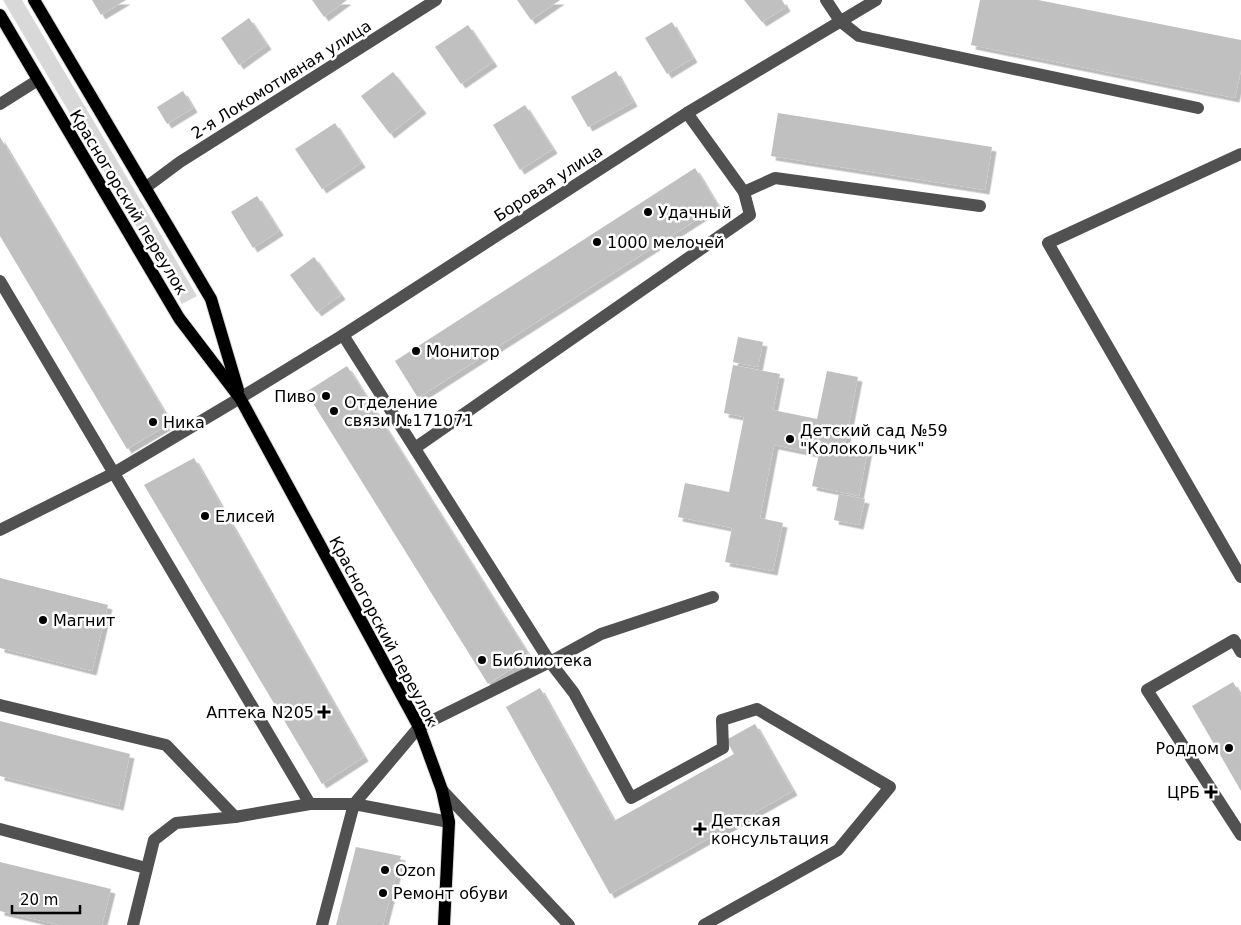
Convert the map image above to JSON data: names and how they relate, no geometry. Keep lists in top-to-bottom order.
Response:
{
  "streets": {
    "main road": ["Красногорский переулок"],
    "street": ["2-я Локомотивная улица", "Боровая улица"]
  },
  "crossings": [
    ["2-я Локомотивная улица", "Красногорский переулок"],
    ["Боровая улица", "Красногорский переулок"]
  ],
  "places": {
    "other": [
      "Удачный",
      "1000 мелочей",
      "Монитор",
      "Пиво",
      "Отделение связи №171071",
      "Ника",
      "Детский сад №59 \"Колокольчик\"",
      "Елисей",
      "Магнит",
      "Библиотека",
      "Роддом",
      "Ozon",
      "Ремонт обуви"
    ],
    "health": ["Аптека N205", "ЦРБ", "Детская консультация"]
  },
  "scale_bar": "20 m"
}
